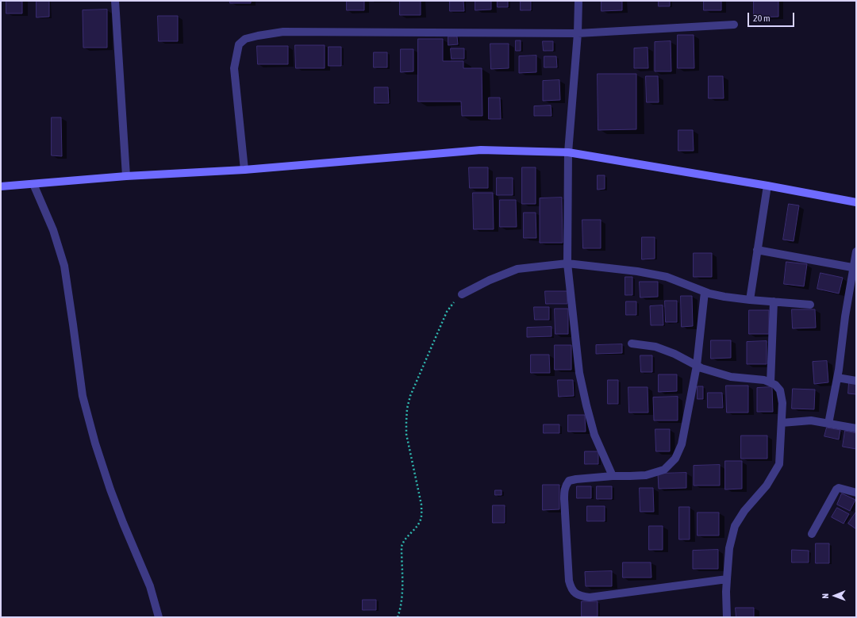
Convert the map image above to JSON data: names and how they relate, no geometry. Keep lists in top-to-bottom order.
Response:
{
  "scale_bar": "20 m",
  "north": "left"
}
